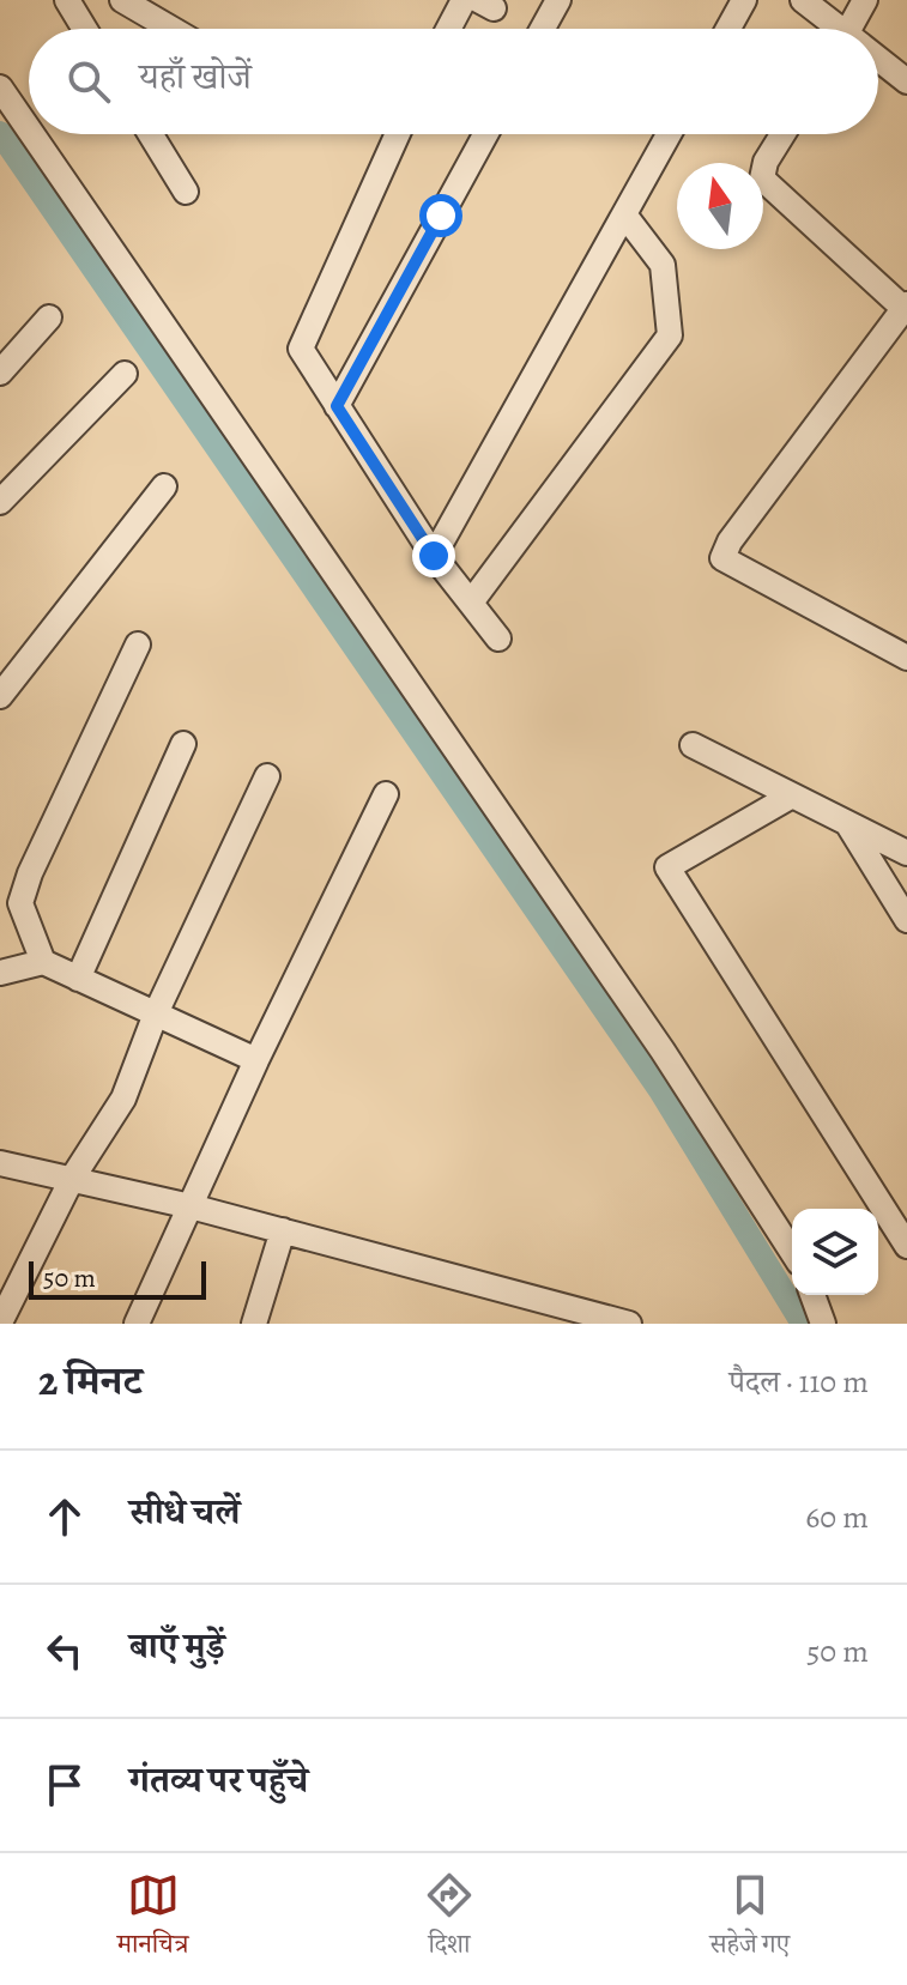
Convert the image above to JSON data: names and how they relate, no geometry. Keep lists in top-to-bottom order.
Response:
{
  "scale_bar": "50 m",
  "north": "top",
  "page": {
    "search": "यहाँ खोजें",
    "scale": "50 m",
    "heading": ["2 मिनट", "पैदल · 110 m"],
    "list": [
      ["सीधे चलें", "60 m"],
      ["बाएँ मुड़ें", "50 m"],
      "गंतव्य पर पहुँचे"
    ],
    "nav": ["मानचित्र", "दिशा", "सहेजे गए"]
  }
}
